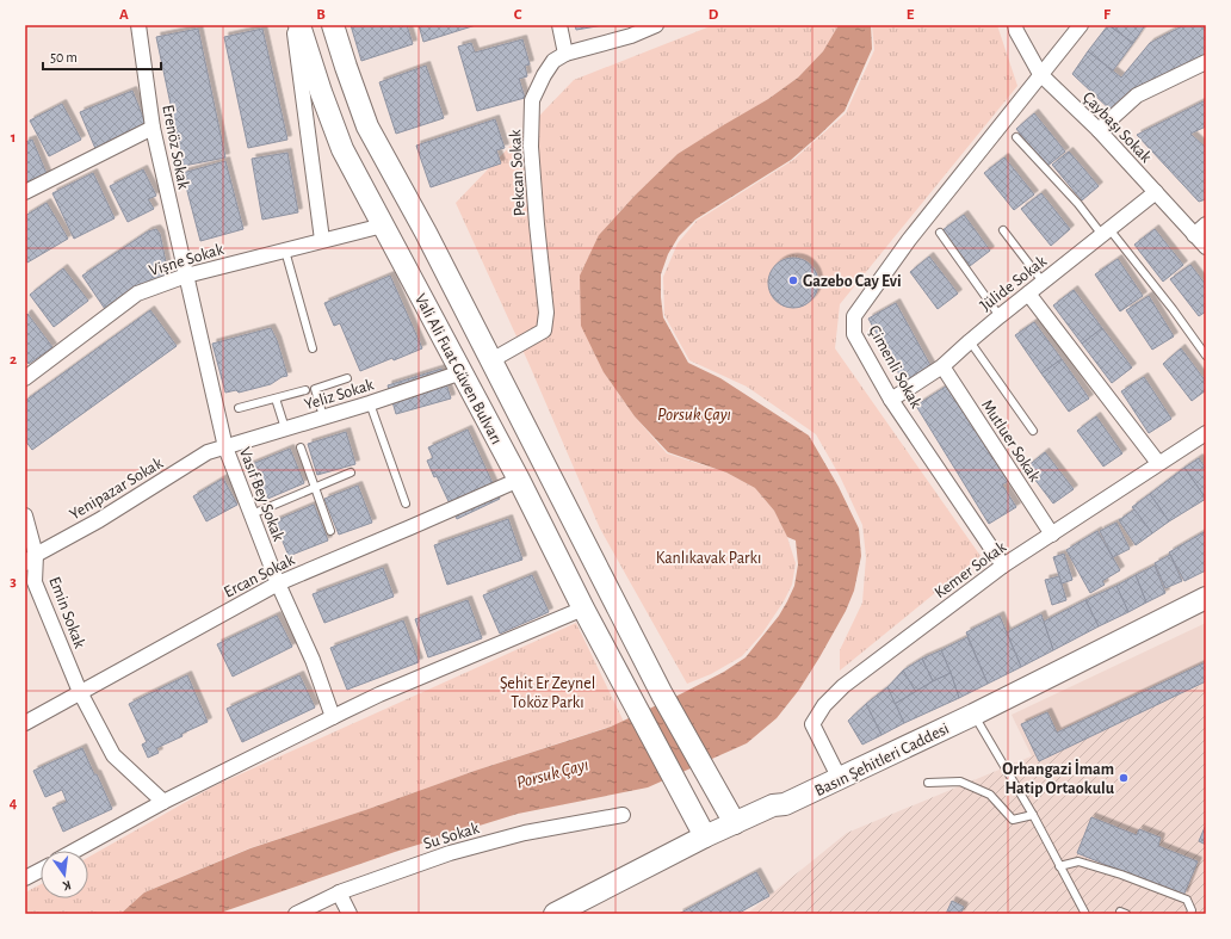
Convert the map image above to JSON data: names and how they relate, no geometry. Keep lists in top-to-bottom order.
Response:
{
  "streets": {
    "main road": ["Vali Ali Fuat Güven Bulvarı", "Basın Şehitleri Caddesi"],
    "street": [
      "Çaybaşı Sokak",
      "Erenöz Sokak",
      "Pekcan Sokak",
      "Vişne Sokak",
      "Jülide Sokak",
      "Çimenli Sokak",
      "Yeliz Sokak",
      "Mutluer Sokak",
      "Yenipazar Sokak",
      "Vasıf Bey Sokak",
      "Kemer Sokak",
      "Ercan Sokak",
      "Emin Sokak",
      "Su Sokak"
    ]
  },
  "crossings": [
    ["Çaybaşı Sokak", "Jülide Sokak"],
    ["Çaybaşı Sokak", "Çimenli Sokak"],
    ["Erenöz Sokak", "Vişne Sokak"],
    ["Erenöz Sokak", "Vasıf Bey Sokak"],
    ["Pekcan Sokak", "Vali Ali Fuat Güven Bulvarı"],
    ["Vişne Sokak", "Vali Ali Fuat Güven Bulvarı"],
    ["Vişne Sokak", "Vasıf Bey Sokak"],
    ["Jülide Sokak", "Çimenli Sokak"],
    ["Jülide Sokak", "Mutluer Sokak"],
    ["Çimenli Sokak", "Kemer Sokak"],
    ["Vali Ali Fuat Güven Bulvarı", "Yeliz Sokak"],
    ["Vali Ali Fuat Güven Bulvarı", "Ercan Sokak"],
    ["Vali Ali Fuat Güven Bulvarı", "Basın Şehitleri Caddesi"],
    ["Yeliz Sokak", "Yenipazar Sokak"],
    ["Yeliz Sokak", "Vasıf Bey Sokak"],
    ["Mutluer Sokak", "Kemer Sokak"],
    ["Yenipazar Sokak", "Vasıf Bey Sokak"],
    ["Yenipazar Sokak", "Emin Sokak"],
    ["Vasıf Bey Sokak", "Ercan Sokak"],
    ["Ercan Sokak", "Emin Sokak"]
  ],
  "water": ["Porsuk Çayı"],
  "parks": ["Kanlıkavak Parkı", "Şehit Er Zeynel Toköz Parkı"],
  "places": ["Gazebo Cay Evi", "Orhangazi İmam Hatip Ortaokulu"],
  "scale_bar": "50 m",
  "north": "bottom",
  "grid": {
    "columns": [
      "A",
      "B",
      "C",
      "D",
      "E",
      "F"
    ],
    "rows": [
      "1",
      "2",
      "3",
      "4"
    ]
  }
}
